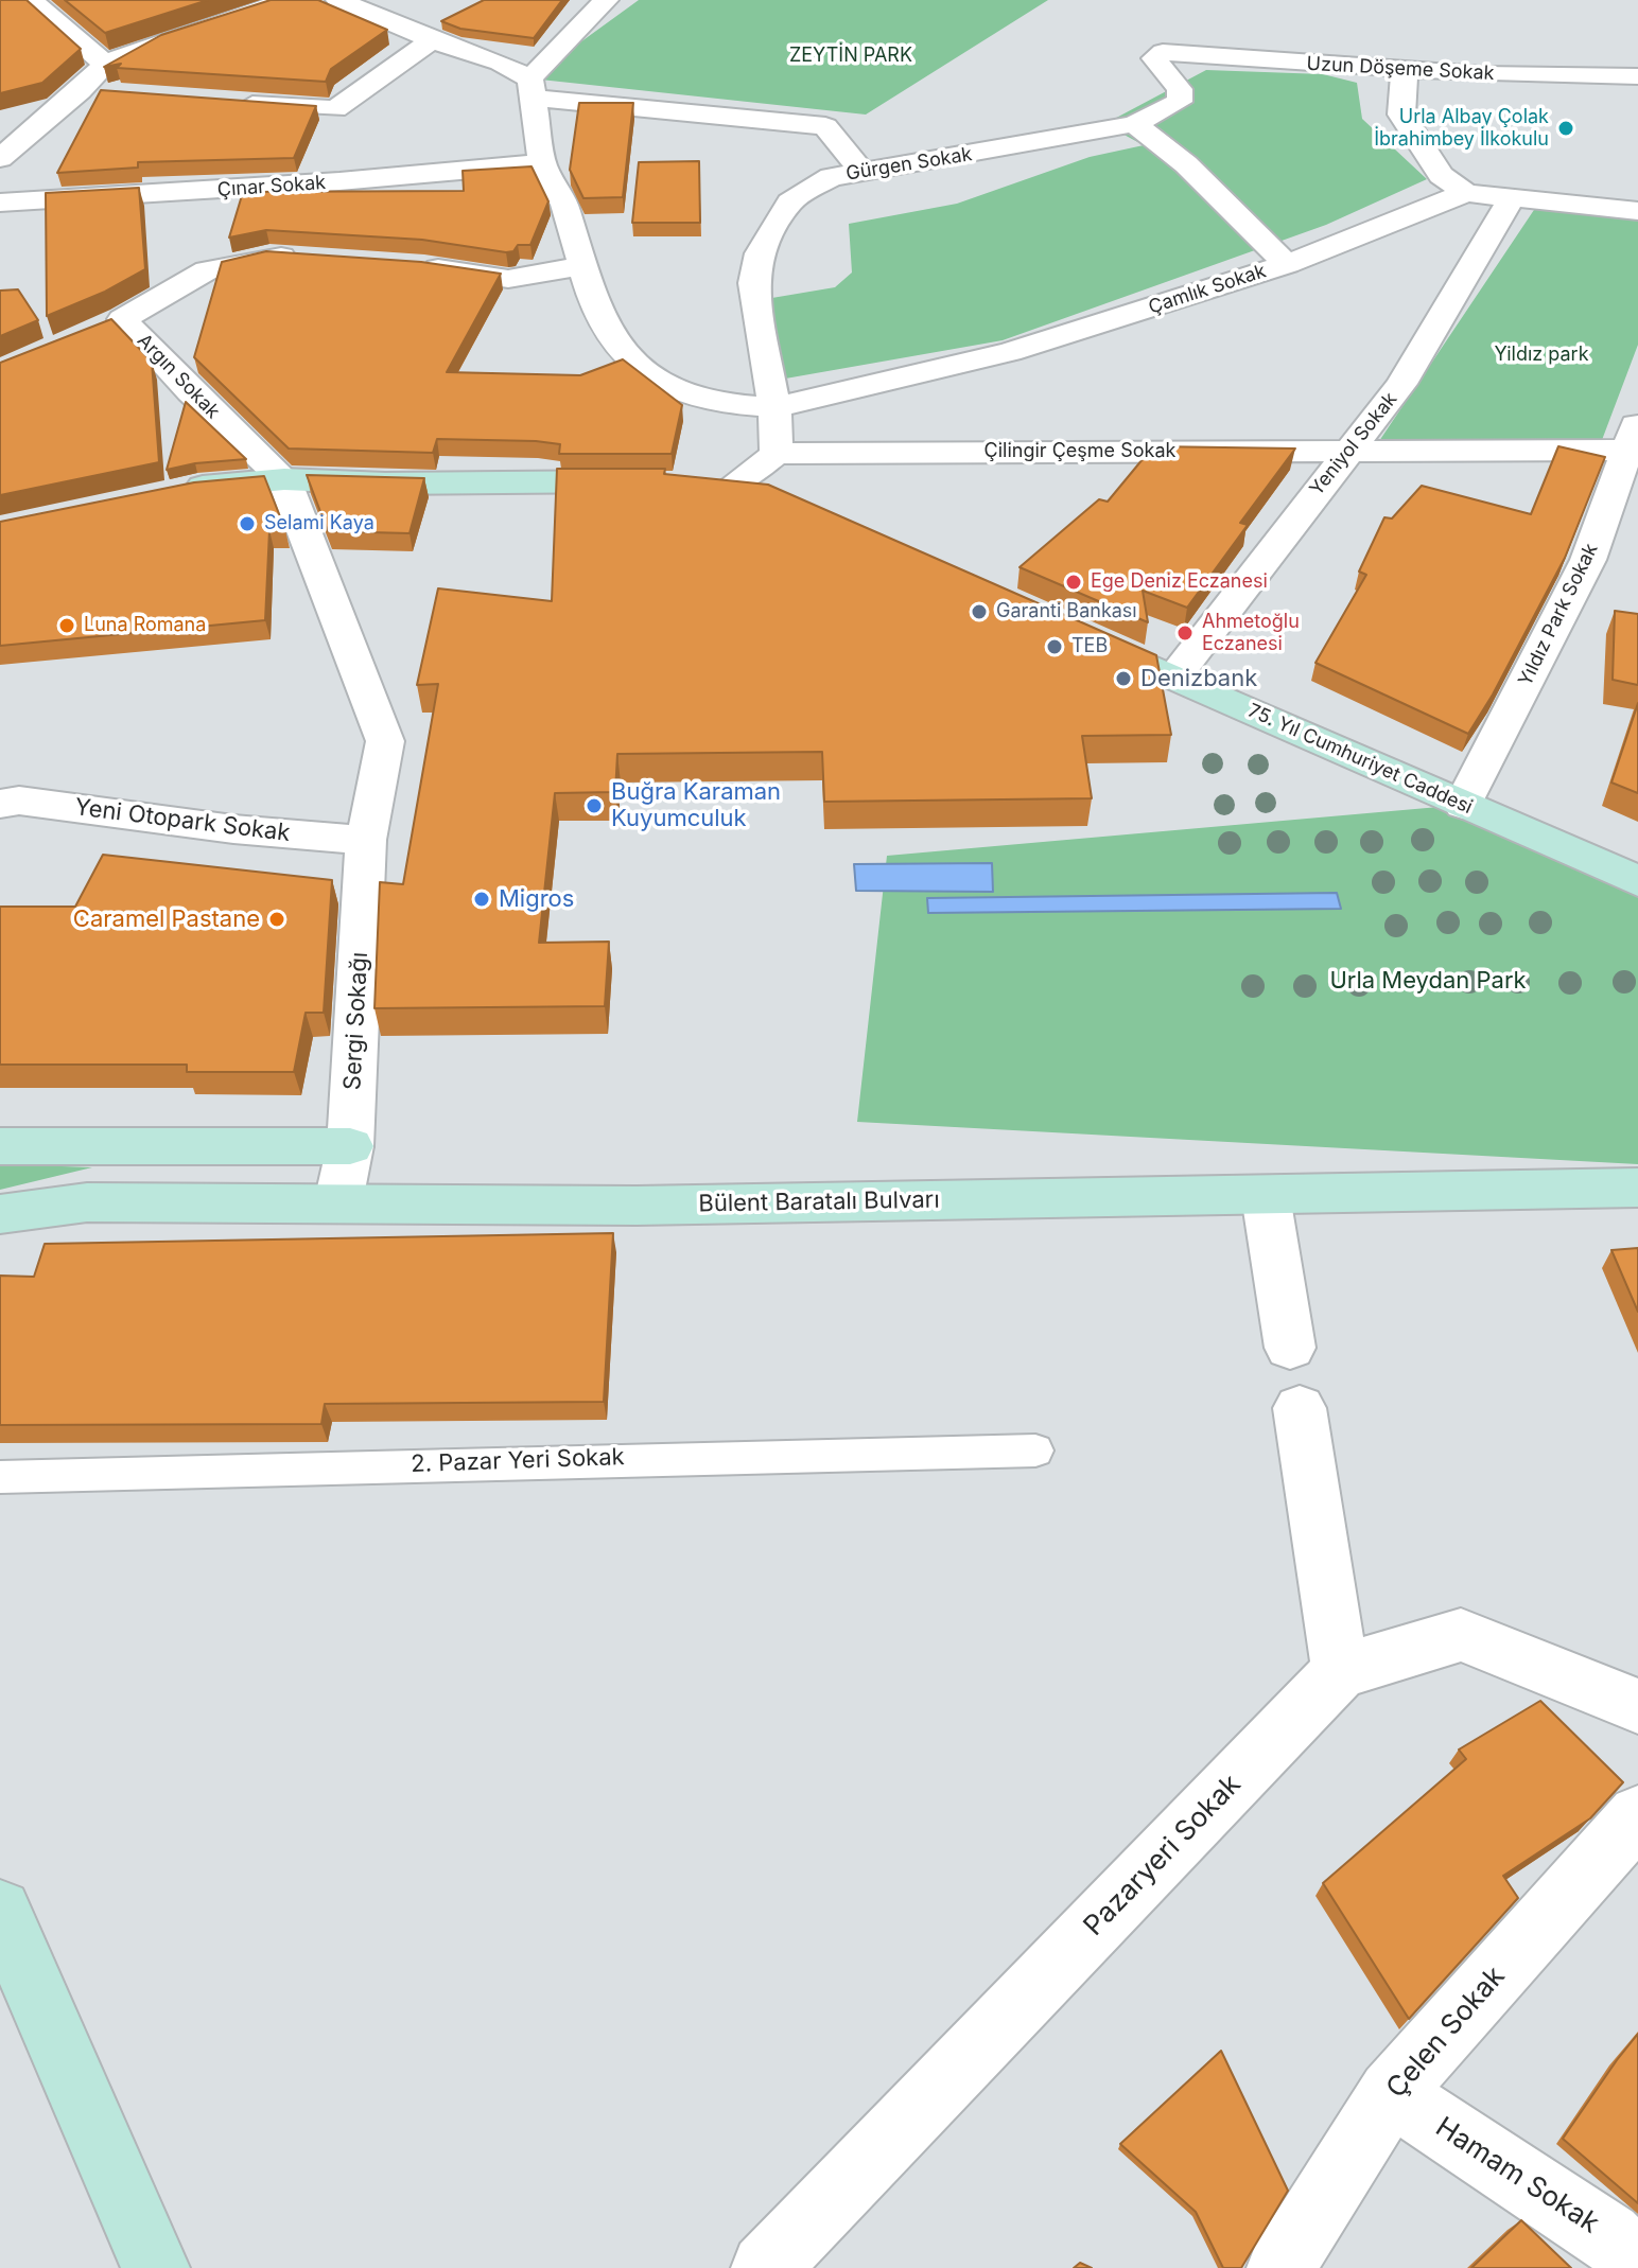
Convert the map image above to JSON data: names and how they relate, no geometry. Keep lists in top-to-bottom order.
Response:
{
  "streets": {
    "street": [
      "Uzun Döşeme Sokak",
      "Gürgen Sokak",
      "Çınar Sokak",
      "Çamlık Sokak",
      "Argın Sokak",
      "Yeniyol Sokak",
      "Çilingir Çeşme Sokak",
      "Yıldız Park Sokak",
      "75. Yıl Cumhuriyet Caddesi",
      "Yeni Otopark Sokak",
      "Sergi Sokağı",
      "Bülent Baratalı Bulvarı",
      "Pazaryeri Sokak",
      "Çelen Sokak",
      "Hamam Sokak"
    ],
    "lane": ["2. Pazar Yeri Sokak"]
  },
  "crossings": [
    ["Uzun Döşeme Sokak", "Gürgen Sokak"],
    ["Gürgen Sokak", "Çamlık Sokak"],
    ["Gürgen Sokak", "Çilingir Çeşme Sokak"],
    ["Çınar Sokak", "Çamlık Sokak"],
    ["Çamlık Sokak", "Yeniyol Sokak"],
    ["Argın Sokak", "Sergi Sokağı"],
    ["Yeniyol Sokak", "Çilingir Çeşme Sokak"],
    ["Yeniyol Sokak", "75. Yıl Cumhuriyet Caddesi"],
    ["Çilingir Çeşme Sokak", "Yıldız Park Sokak"],
    ["Yıldız Park Sokak", "75. Yıl Cumhuriyet Caddesi"],
    ["Yeni Otopark Sokak", "Sergi Sokağı"],
    ["Sergi Sokağı", "Bülent Baratalı Bulvarı"],
    ["Çelen Sokak", "Hamam Sokak"]
  ],
  "parks": ["ZEYTİN PARK", "Yildız park", "Urla Meydan Park"],
  "places": [
    "Urla Albay Çolak İbrahimbey İlkokulu",
    "Selami Kaya",
    "Ege Deniz Eczanesi",
    "Garanti Bankası",
    "Luna Romana",
    "Ahmetoğlu Eczanesi",
    "TEB",
    "Denizbank",
    "Buğra Karaman Kuyumculuk",
    "Migros",
    "Caramel Pastane"
  ]
}
